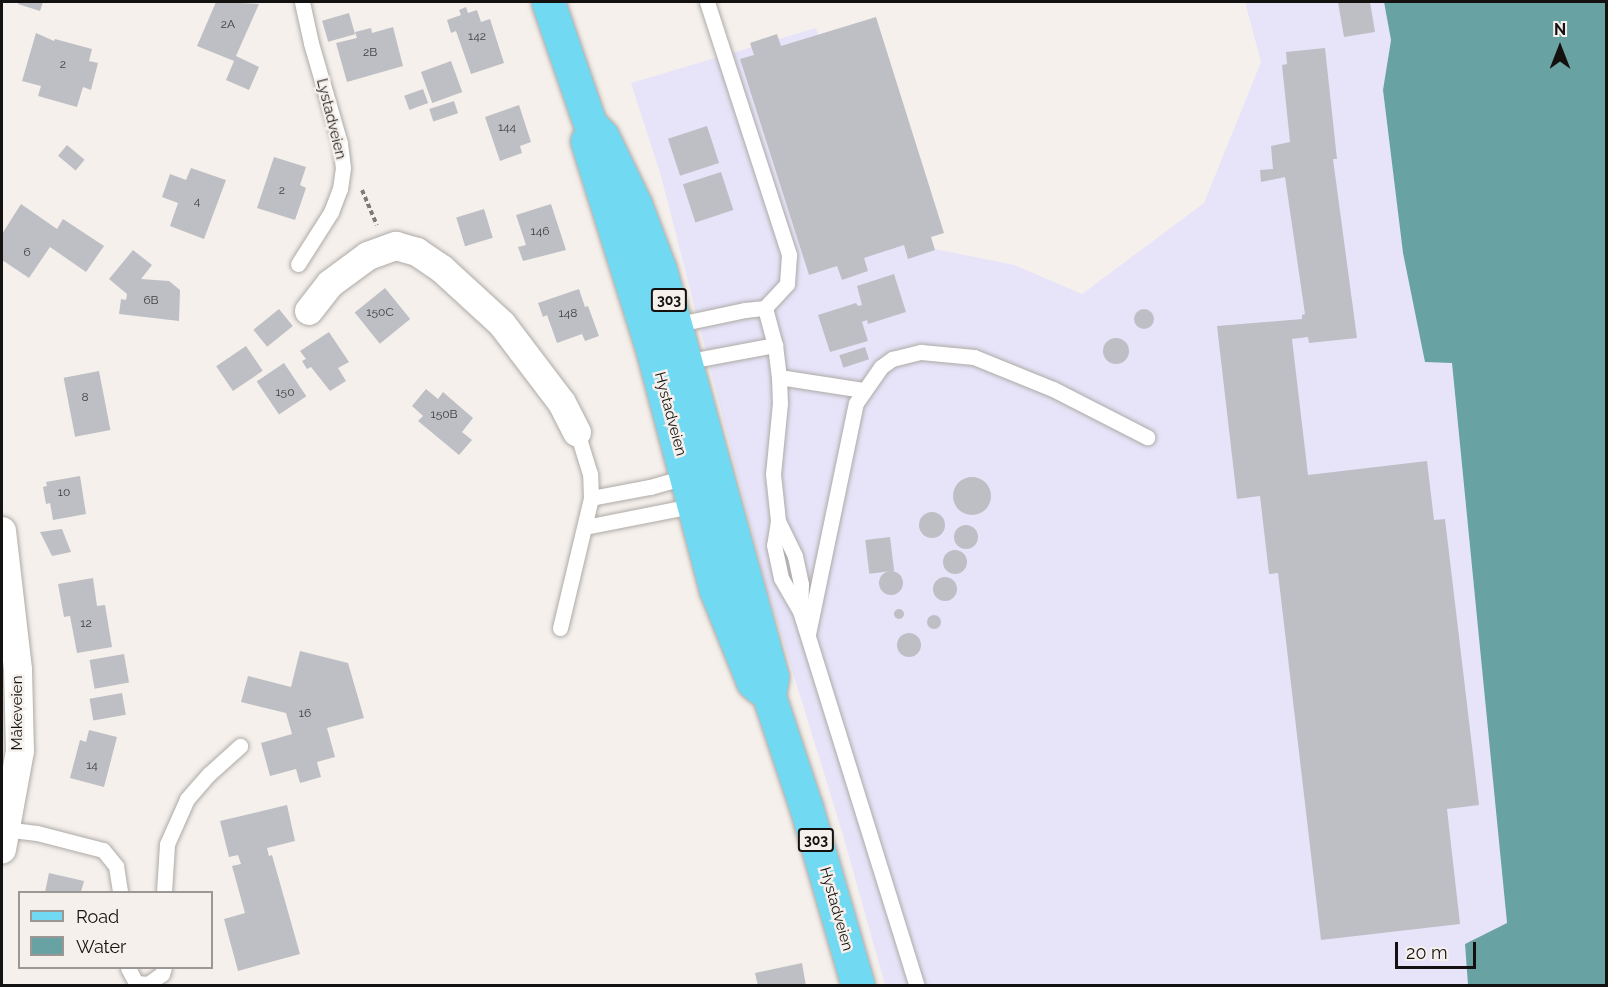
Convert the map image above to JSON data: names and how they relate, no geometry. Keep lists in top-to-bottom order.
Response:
{
  "streets": {
    "main road": ["303", "Hystadveien"],
    "street": ["Måkeveien"],
    "lane": ["Lystadveien"]
  },
  "house_numbers": [
    "2A",
    "142",
    "2B",
    "2",
    "144",
    "2",
    "4",
    "146",
    "6",
    "6B",
    "150C",
    "148",
    "150",
    "8",
    "150B",
    "10",
    "12",
    "16",
    "14"
  ],
  "legend": ["Road", "Water"],
  "scale_bar": "20 m",
  "north": "top"
}
